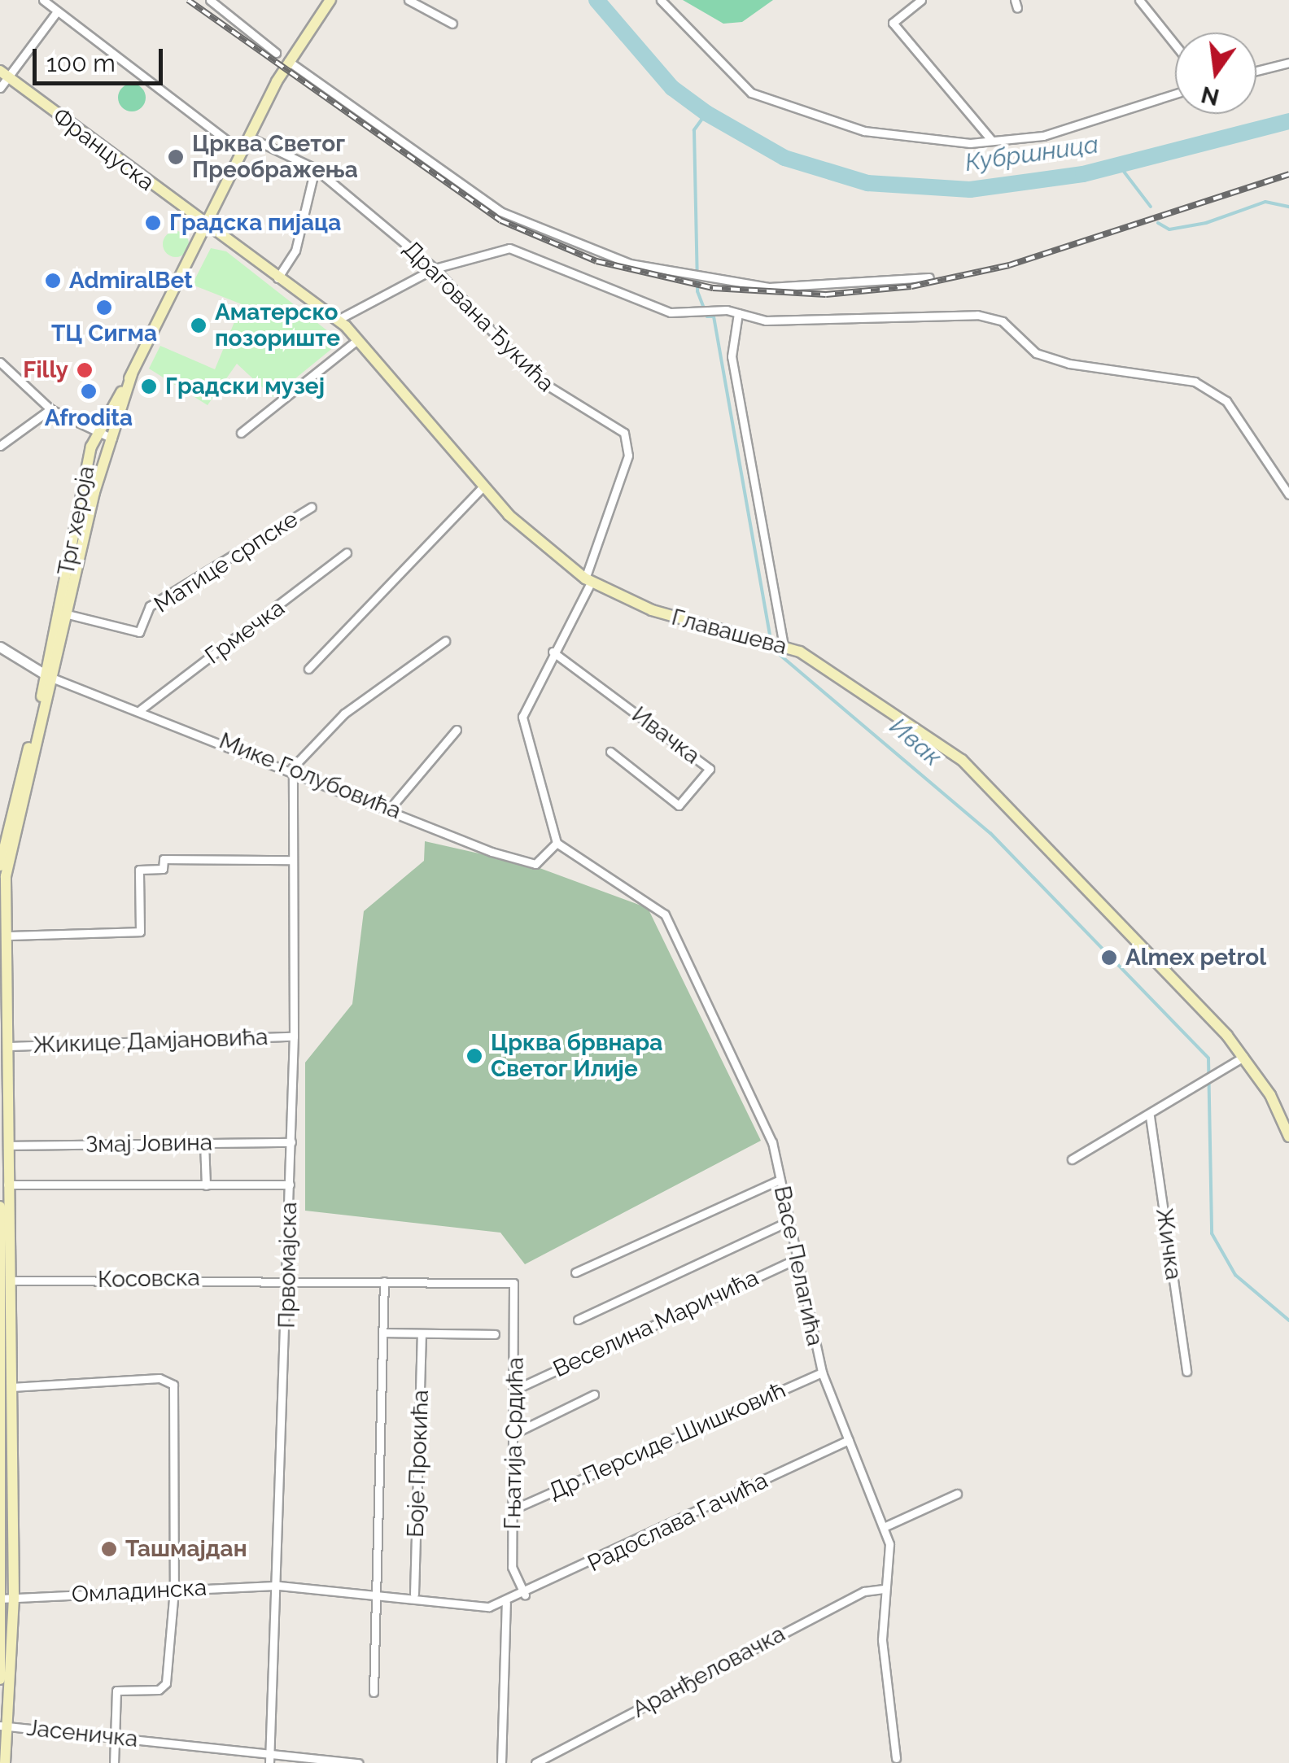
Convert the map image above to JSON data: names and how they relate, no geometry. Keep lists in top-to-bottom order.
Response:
{
  "streets": {
    "main road": ["Француска", "Трг хероја", "Главашева"],
    "street": [
      "Драгована Ђукића",
      "Матице српске",
      "Грмечка",
      "Ивачка",
      "Мике Голубовића",
      "Жикице Дамјановића",
      "Змај Јовина",
      "Жичка",
      "Првомајска",
      "Васе Пелагића",
      "Косовска",
      "Веселина Маричића",
      "Др Персиде Шишковић",
      "Гњатија Срдића",
      "Боје Прокића",
      "Радослава Гачића",
      "Омладинска",
      "Аранђеловачка",
      "Јасеничка"
    ]
  },
  "crossings": [
    ["Француска", "Трг хероја"],
    ["Француска", "Главашева"],
    ["Драгована Ђукића", "Трг хероја"],
    ["Драгована Ђукића", "Главашева"],
    ["Драгована Ђукића", "Ивачка"],
    ["Драгована Ђукића", "Мике Голубовића"],
    ["Драгована Ђукића", "Васе Пелагића"],
    ["Трг хероја", "Матице српске"],
    ["Трг хероја", "Главашева"],
    ["Трг хероја", "Мике Голубовића"],
    ["Грмечка", "Мике Голубовића"],
    ["Мике Голубовића", "Првомајска"],
    ["Мике Голубовића", "Васе Пелагића"],
    ["Жикице Дамјановића", "Првомајска"],
    ["Змај Јовина", "Првомајска"],
    ["Првомајска", "Косовска"],
    ["Првомајска", "Омладинска"],
    ["Првомајска", "Јасеничка"],
    ["Васе Пелагића", "Веселина Маричића"],
    ["Васе Пелагића", "Др Персиде Шишковић"],
    ["Васе Пелагића", "Радослава Гачића"],
    ["Васе Пелагића", "Аранђеловачка"],
    ["Косовска", "Гњатија Срдића"],
    ["Косовска", "Боје Прокића"],
    ["Веселина Маричића", "Гњатија Срдића"],
    ["Др Персиде Шишковић", "Гњатија Срдића"],
    ["Гњатија Срдића", "Радослава Гачића"]
  ],
  "water": ["Кубршница", "Ивак"],
  "places": [
    "Црква Светог Преображења",
    "Градска пијаца",
    "AdmiralBet",
    "ТЦ Сигма",
    "Аматерско позориште",
    "Filly",
    "Градски музеј",
    "Afrodita",
    "Almex petrol",
    "Црква брвнара Светог Илије",
    "Ташмајдан"
  ],
  "scale_bar": "100 m",
  "north": "bottom"
}
